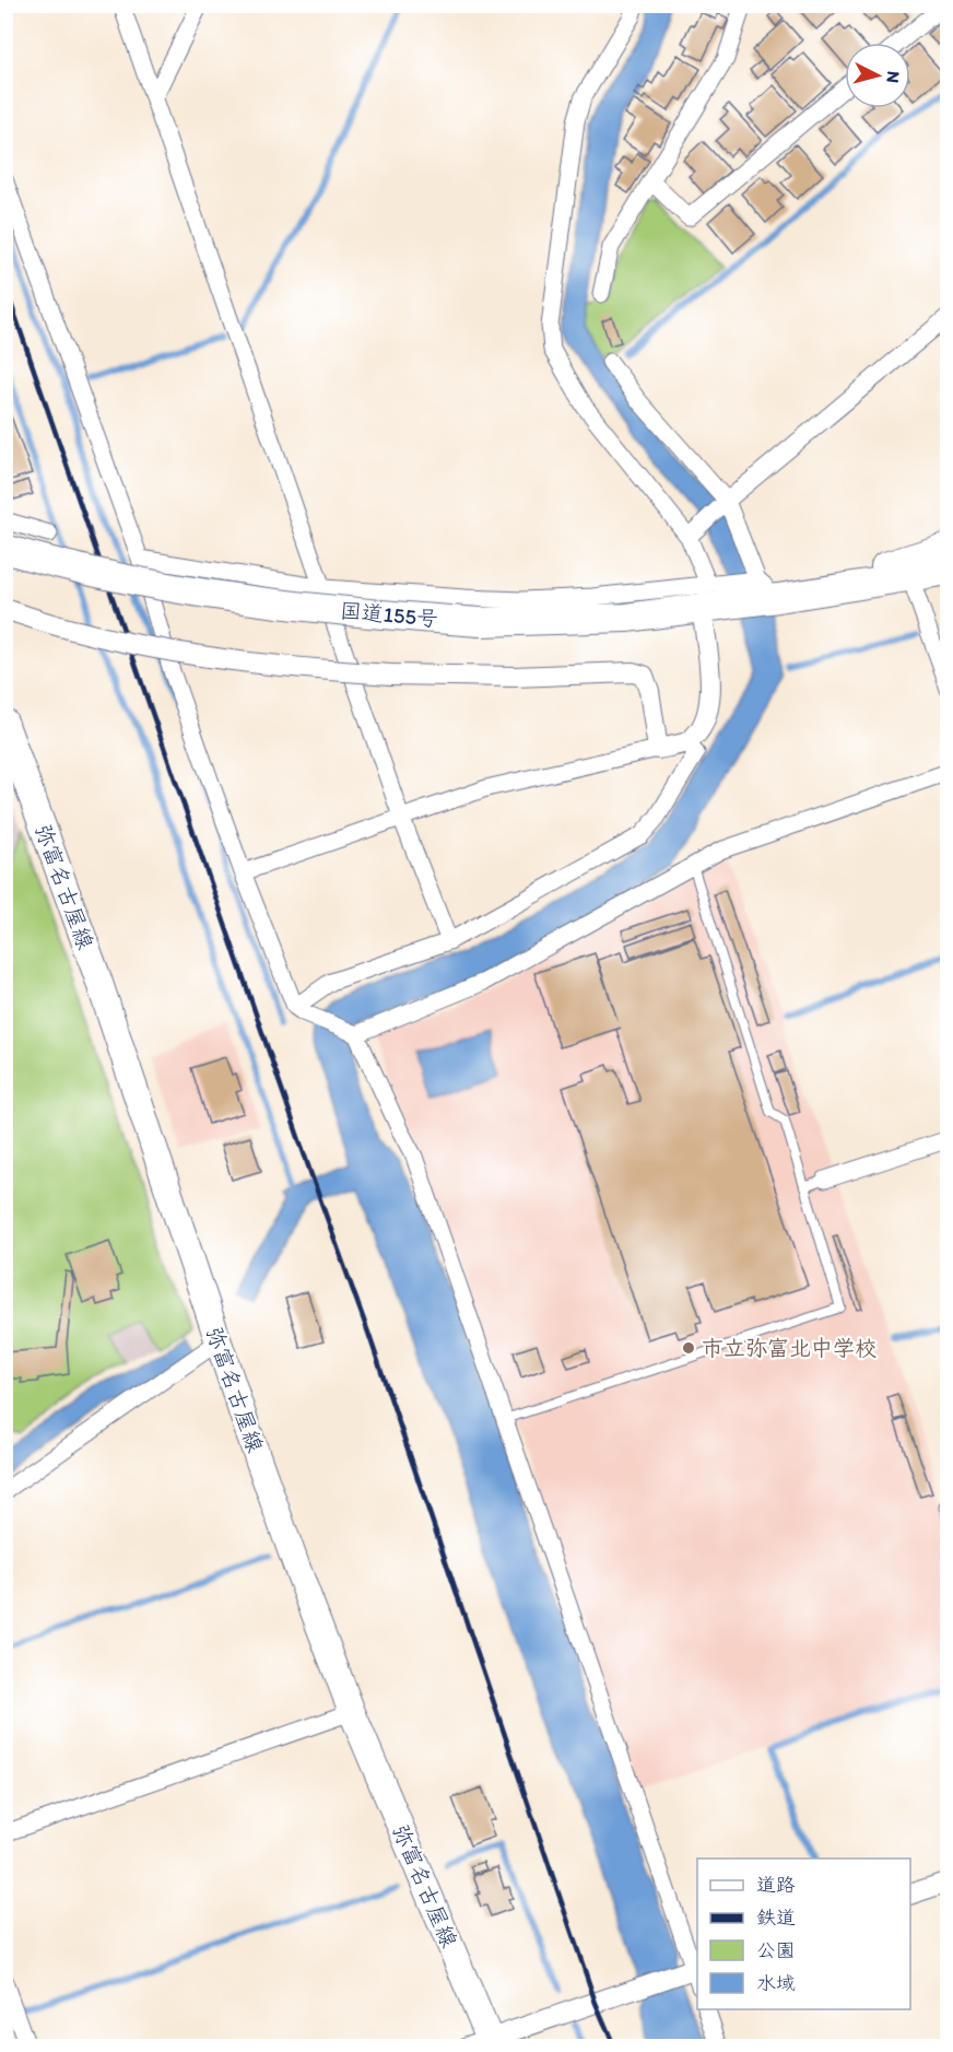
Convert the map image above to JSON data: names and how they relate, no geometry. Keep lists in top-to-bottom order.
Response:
{
  "streets": {
    "highway": ["国道155号"],
    "main road": ["弥富名古屋線"]
  },
  "places": ["市立弥富北中学校"],
  "legend": [
    "道路",
    "鉄道",
    "公園",
    "水域"
  ],
  "north": "right"
}
